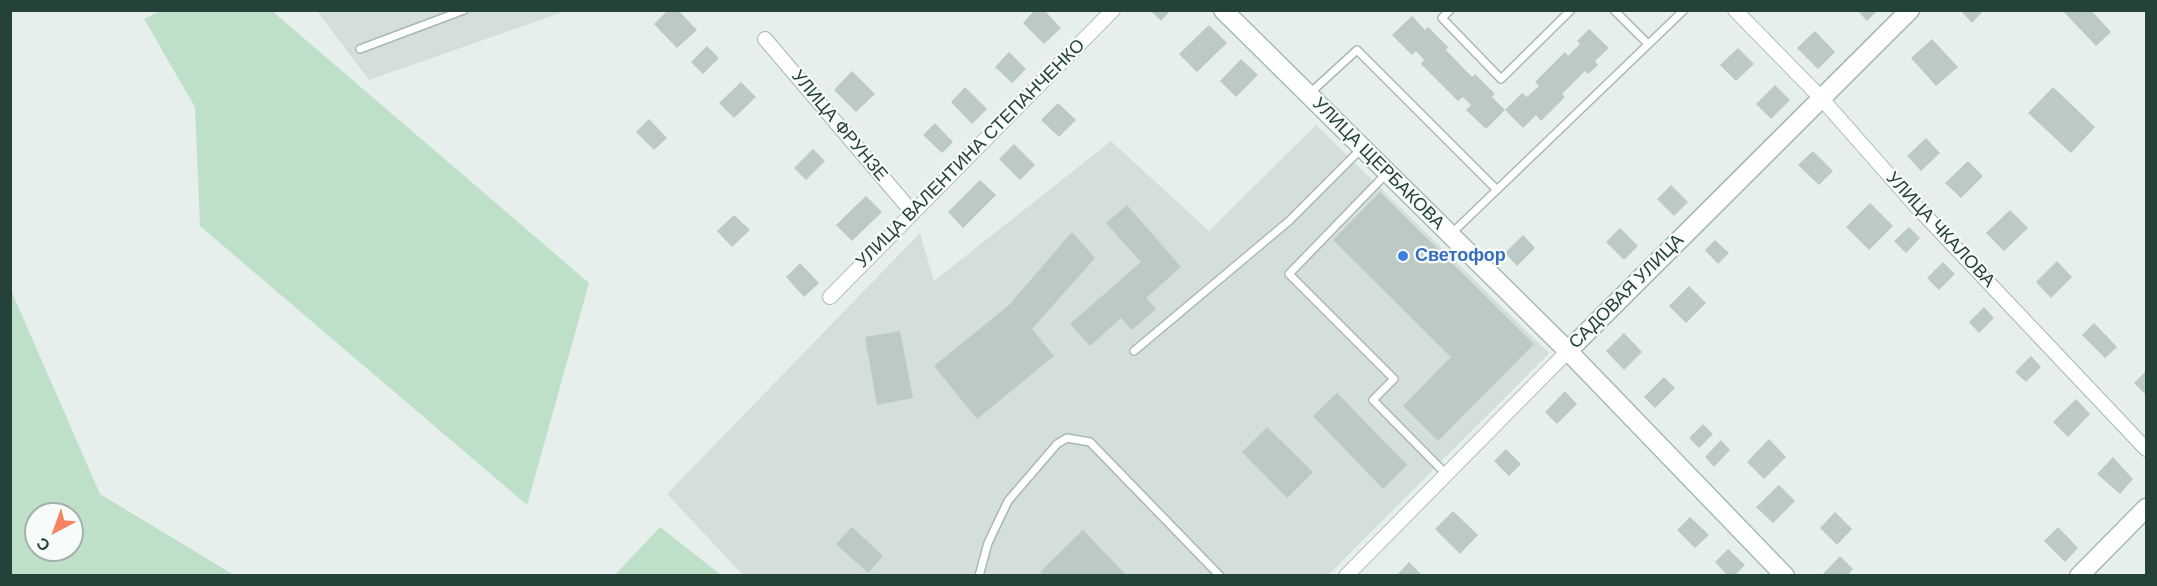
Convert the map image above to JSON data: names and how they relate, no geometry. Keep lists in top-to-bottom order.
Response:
{
  "streets": {
    "street": [
      "УЛИЦА ФРУНЗЕ",
      "УЛИЦА ВАЛЕНТИНА СТЕПАНЧЕНКО",
      "УЛИЦА ЩЕРБАКОВА",
      "УЛИЦА ЧКАЛОВА",
      "САДОВАЯ УЛИЦА"
    ]
  },
  "crossings": [
    ["УЛИЦА ФРУНЗЕ", "УЛИЦА ВАЛЕНТИНА СТЕПАНЧЕНКО"],
    ["УЛИЦА ЩЕРБАКОВА", "САДОВАЯ УЛИЦА"],
    ["УЛИЦА ЧКАЛОВА", "САДОВАЯ УЛИЦА"]
  ],
  "places": ["Светофор"],
  "north": "bottom left"
}
